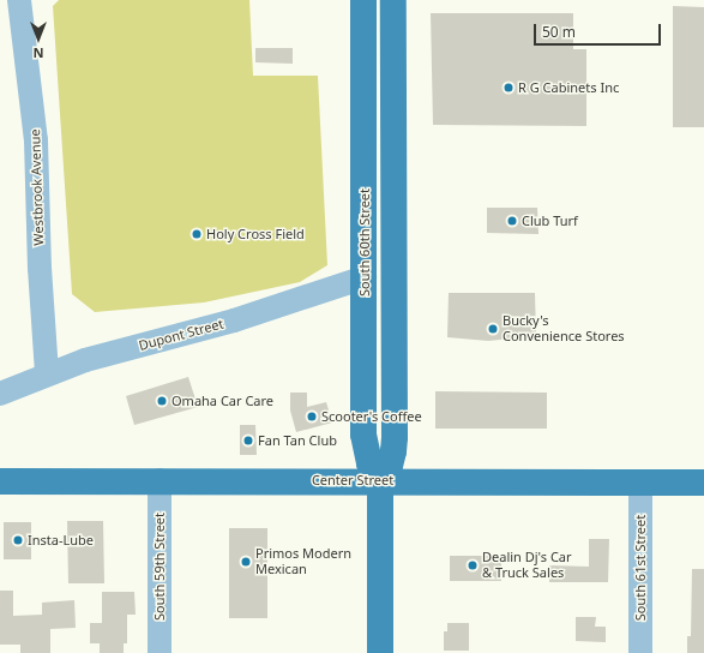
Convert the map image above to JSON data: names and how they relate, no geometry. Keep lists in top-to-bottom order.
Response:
{
  "streets": {
    "main road": ["South 60th Street", "Center Street"],
    "street": [
      "Westbrook Avenue",
      "Dupont Street",
      "South 59th Street",
      "South 61st Street"
    ]
  },
  "crossings": [
    ["Westbrook Avenue", "Dupont Street"],
    ["South 60th Street", "Dupont Street"],
    ["South 60th Street", "Center Street"],
    ["Center Street", "South 59th Street"],
    ["Center Street", "South 61st Street"]
  ],
  "places": [
    "R G Cabinets Inc",
    "Club Turf",
    "Holy Cross Field",
    "Bucky's Convenience Stores",
    "Omaha Car Care",
    "Scooter's Coffee",
    "Fan Tan Club",
    "Insta-Lube",
    "Primos Modern Mexican",
    "Dealin Dj's Car & Truck Sales"
  ],
  "scale_bar": "50 m",
  "north": "bottom"
}
